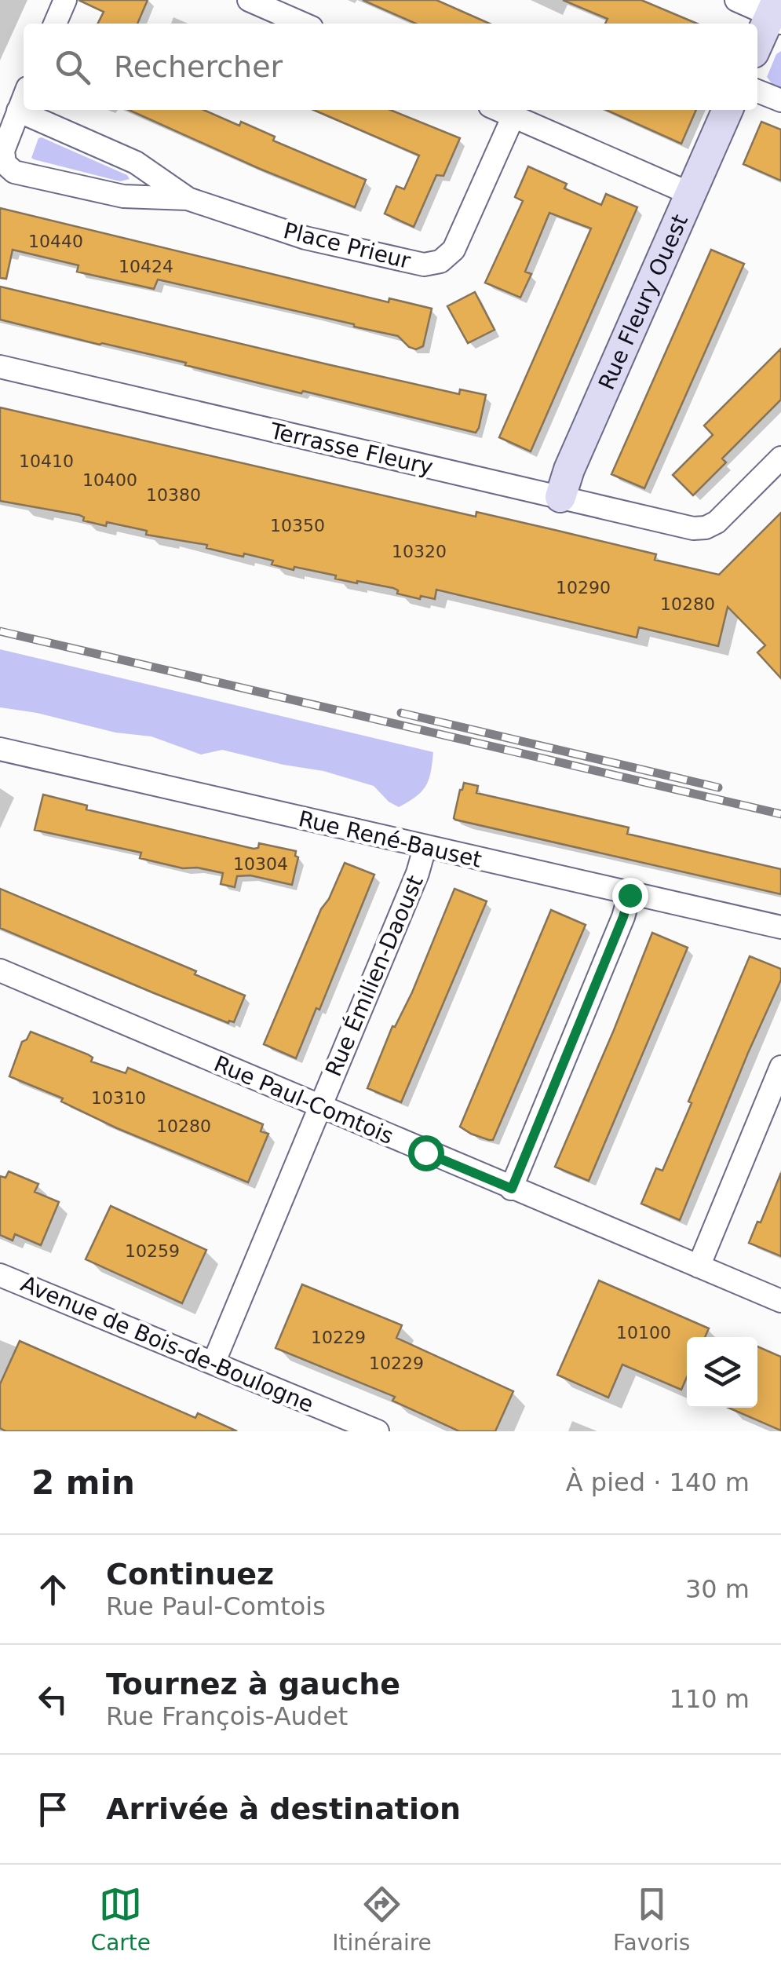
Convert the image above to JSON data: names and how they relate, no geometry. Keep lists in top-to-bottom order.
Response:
{
  "streets": {
    "street": [
      "Place Prieur",
      "Rue Fleury Ouest",
      "Terrasse Fleury",
      "Rue René-Bauset",
      "Rue Émilien-Daoust",
      "Rue Paul-Comtois",
      "Avenue de Bois-de-Boulogne"
    ]
  },
  "crossings": [
    ["Rue Fleury Ouest", "Terrasse Fleury"],
    ["Rue René-Bauset", "Rue Émilien-Daoust"],
    ["Rue Émilien-Daoust", "Rue Paul-Comtois"],
    ["Rue Émilien-Daoust", "Avenue de Bois-de-Boulogne"]
  ],
  "house_numbers": [
    "10440",
    "10424",
    "10410",
    "10400",
    "10380",
    "10350",
    "10320",
    "10290",
    "10280",
    "10304",
    "10310",
    "10280",
    "10259",
    "10100",
    "10229",
    "10229"
  ],
  "page": {
    "search": "Rechercher",
    "heading": ["2 min", "À pied · 140 m"],
    "list": [
      ["Continuez", "Rue Paul-Comtois", "30 m"],
      ["Tournez à gauche", "Rue François-Audet", "110 m"],
      "Arrivée à destination"
    ],
    "nav": ["Carte", "Itinéraire", "Favoris"]
  }
}
